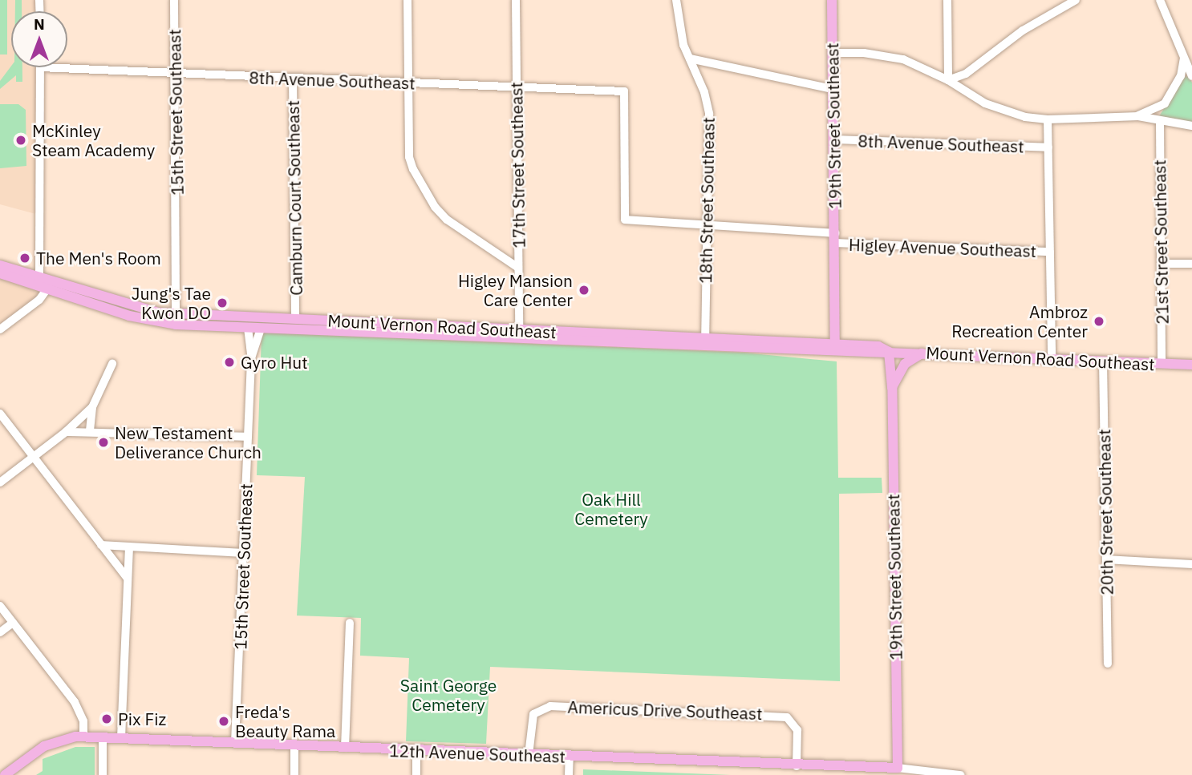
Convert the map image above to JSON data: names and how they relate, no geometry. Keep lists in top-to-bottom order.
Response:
{
  "streets": {
    "main road": ["19th Street Southeast", "Mount Vernon Road Southeast", "12th Avenue Southeast"],
    "street": [
      "8th Avenue Southeast",
      "15th Street Southeast",
      "17th Street Southeast",
      "Camburn Court Southeast",
      "18th Street Southeast",
      "21st Street Southeast",
      "Higley Avenue Southeast",
      "20th Street Southeast",
      "Americus Drive Southeast"
    ]
  },
  "crossings": [
    ["8th Avenue Southeast", "15th Street Southeast"],
    ["8th Avenue Southeast", "19th Street Southeast"],
    ["8th Avenue Southeast", "17th Street Southeast"],
    ["8th Avenue Southeast", "Camburn Court Southeast"],
    ["8th Avenue Southeast", "Higley Avenue Southeast"],
    ["15th Street Southeast", "Mount Vernon Road Southeast"],
    ["15th Street Southeast", "12th Avenue Southeast"],
    ["19th Street Southeast", "Higley Avenue Southeast"],
    ["19th Street Southeast", "Mount Vernon Road Southeast"],
    ["19th Street Southeast", "12th Avenue Southeast"],
    ["17th Street Southeast", "Mount Vernon Road Southeast"],
    ["Camburn Court Southeast", "Mount Vernon Road Southeast"],
    ["18th Street Southeast", "Higley Avenue Southeast"],
    ["18th Street Southeast", "Mount Vernon Road Southeast"],
    ["21st Street Southeast", "Mount Vernon Road Southeast"],
    ["Mount Vernon Road Southeast", "20th Street Southeast"],
    ["Americus Drive Southeast", "12th Avenue Southeast"]
  ],
  "parks": ["Oak Hill Cemetery", "Saint George Cemetery"],
  "places": [
    "McKinley Steam Academy",
    "The Men's Room",
    "Higley Mansion Care Center",
    "Jung's Tae Kwon DO",
    "Ambroz Recreation Center",
    "Gyro Hut",
    "New Testament Deliverance Church",
    "Pix Fiz",
    "Freda's Beauty Rama"
  ],
  "north": "top"
}
